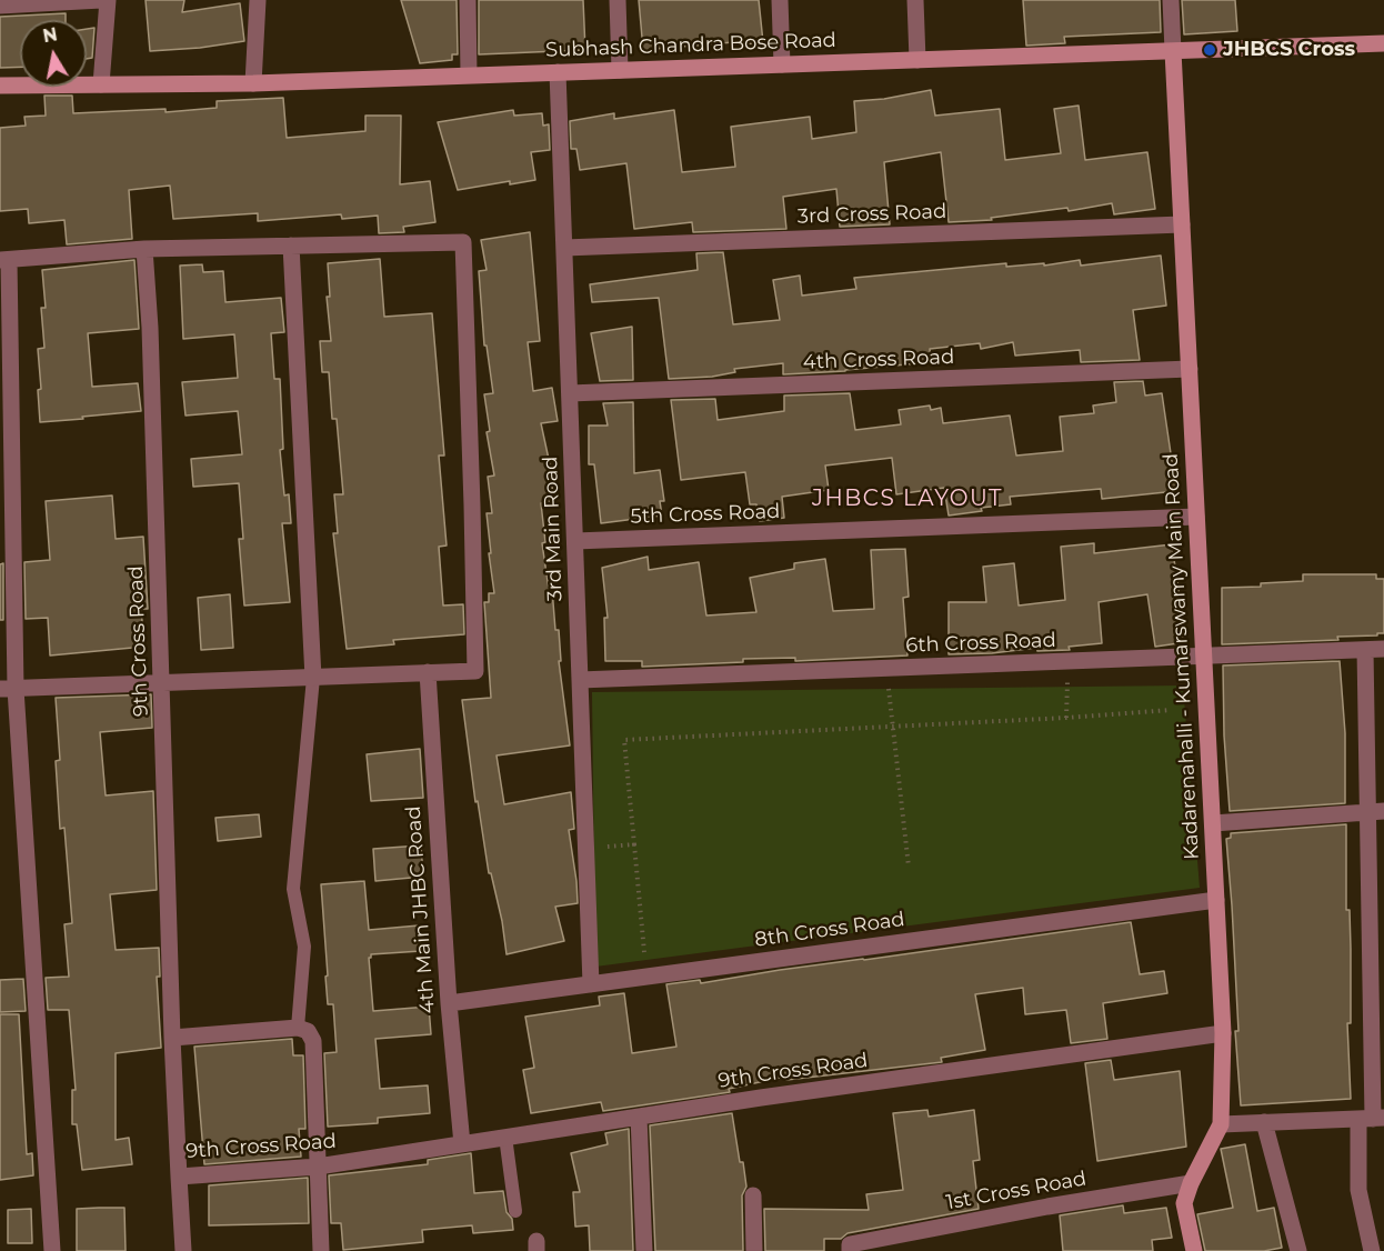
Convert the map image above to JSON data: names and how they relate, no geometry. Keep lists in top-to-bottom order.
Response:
{
  "streets": {
    "street": [
      "Subhash Chandra Bose Road",
      "3rd Cross Road",
      "4th Cross Road",
      "5th Cross Road",
      "3rd Main Road",
      "9th Cross Road",
      "6th Cross Road",
      "Kadarenahalli - Kumarswamy Main Road",
      "4th Main JHBC Road",
      "8th Cross Road",
      "1st Cross Road"
    ]
  },
  "crossings": [
    ["Subhash Chandra Bose Road", "3rd Main Road"],
    ["Subhash Chandra Bose Road", "Kadarenahalli - Kumarswamy Main Road"],
    ["3rd Cross Road", "3rd Main Road"],
    ["3rd Cross Road", "Kadarenahalli - Kumarswamy Main Road"],
    ["4th Cross Road", "3rd Main Road"],
    ["4th Cross Road", "Kadarenahalli - Kumarswamy Main Road"],
    ["5th Cross Road", "3rd Main Road"],
    ["5th Cross Road", "Kadarenahalli - Kumarswamy Main Road"],
    ["3rd Main Road", "6th Cross Road"],
    ["3rd Main Road", "8th Cross Road"],
    ["9th Cross Road", "Kadarenahalli - Kumarswamy Main Road"],
    ["9th Cross Road", "4th Main JHBC Road"],
    ["6th Cross Road", "Kadarenahalli - Kumarswamy Main Road"],
    ["Kadarenahalli - Kumarswamy Main Road", "8th Cross Road"],
    ["Kadarenahalli - Kumarswamy Main Road", "1st Cross Road"],
    ["4th Main JHBC Road", "8th Cross Road"]
  ],
  "districts": ["JHBCS LAYOUT"],
  "places": ["JHBCS Cross"],
  "north": "top"
}
